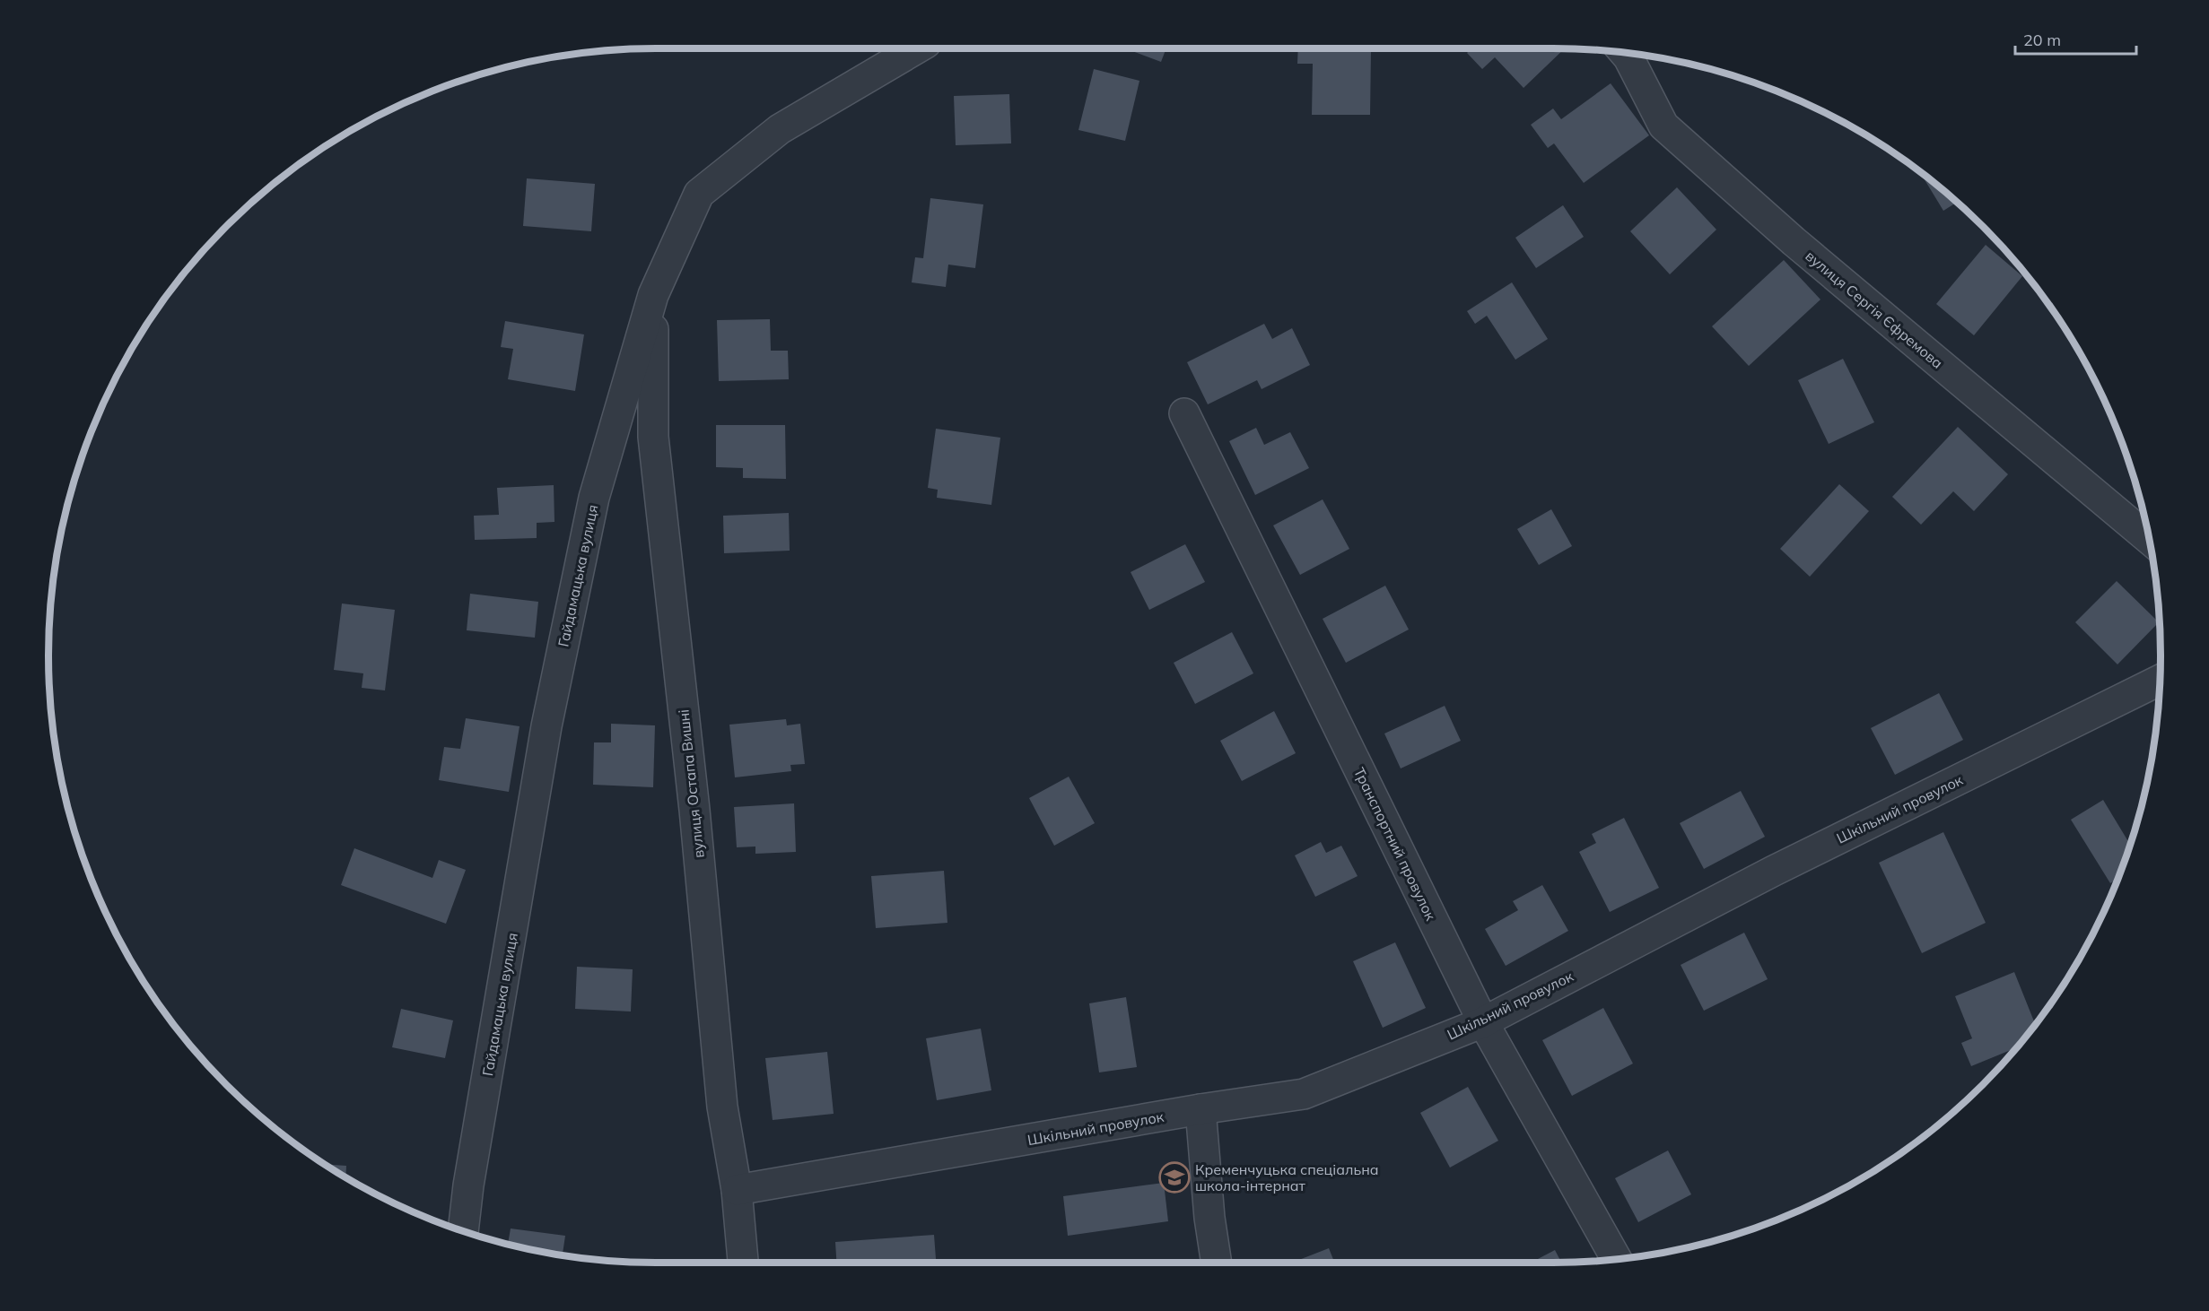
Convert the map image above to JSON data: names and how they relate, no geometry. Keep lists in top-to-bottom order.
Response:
{
  "streets": {
    "street": [
      "вулиця Сергія Єфремова",
      "Гайдамацька вулиця",
      "вулиця Остапа Вишні",
      "Шкільний провулок",
      "Транспортний провулок"
    ]
  },
  "crossings": [
    ["Гайдамацька вулиця", "вулиця Остапа Вишні"],
    ["вулиця Остапа Вишні", "Шкільний провулок"],
    ["Шкільний провулок", "Транспортний провулок"]
  ],
  "places": {
    "school or university": ["Кременчуцька спеціальна школа-інтернат"]
  },
  "scale_bar": "20 m"
}
